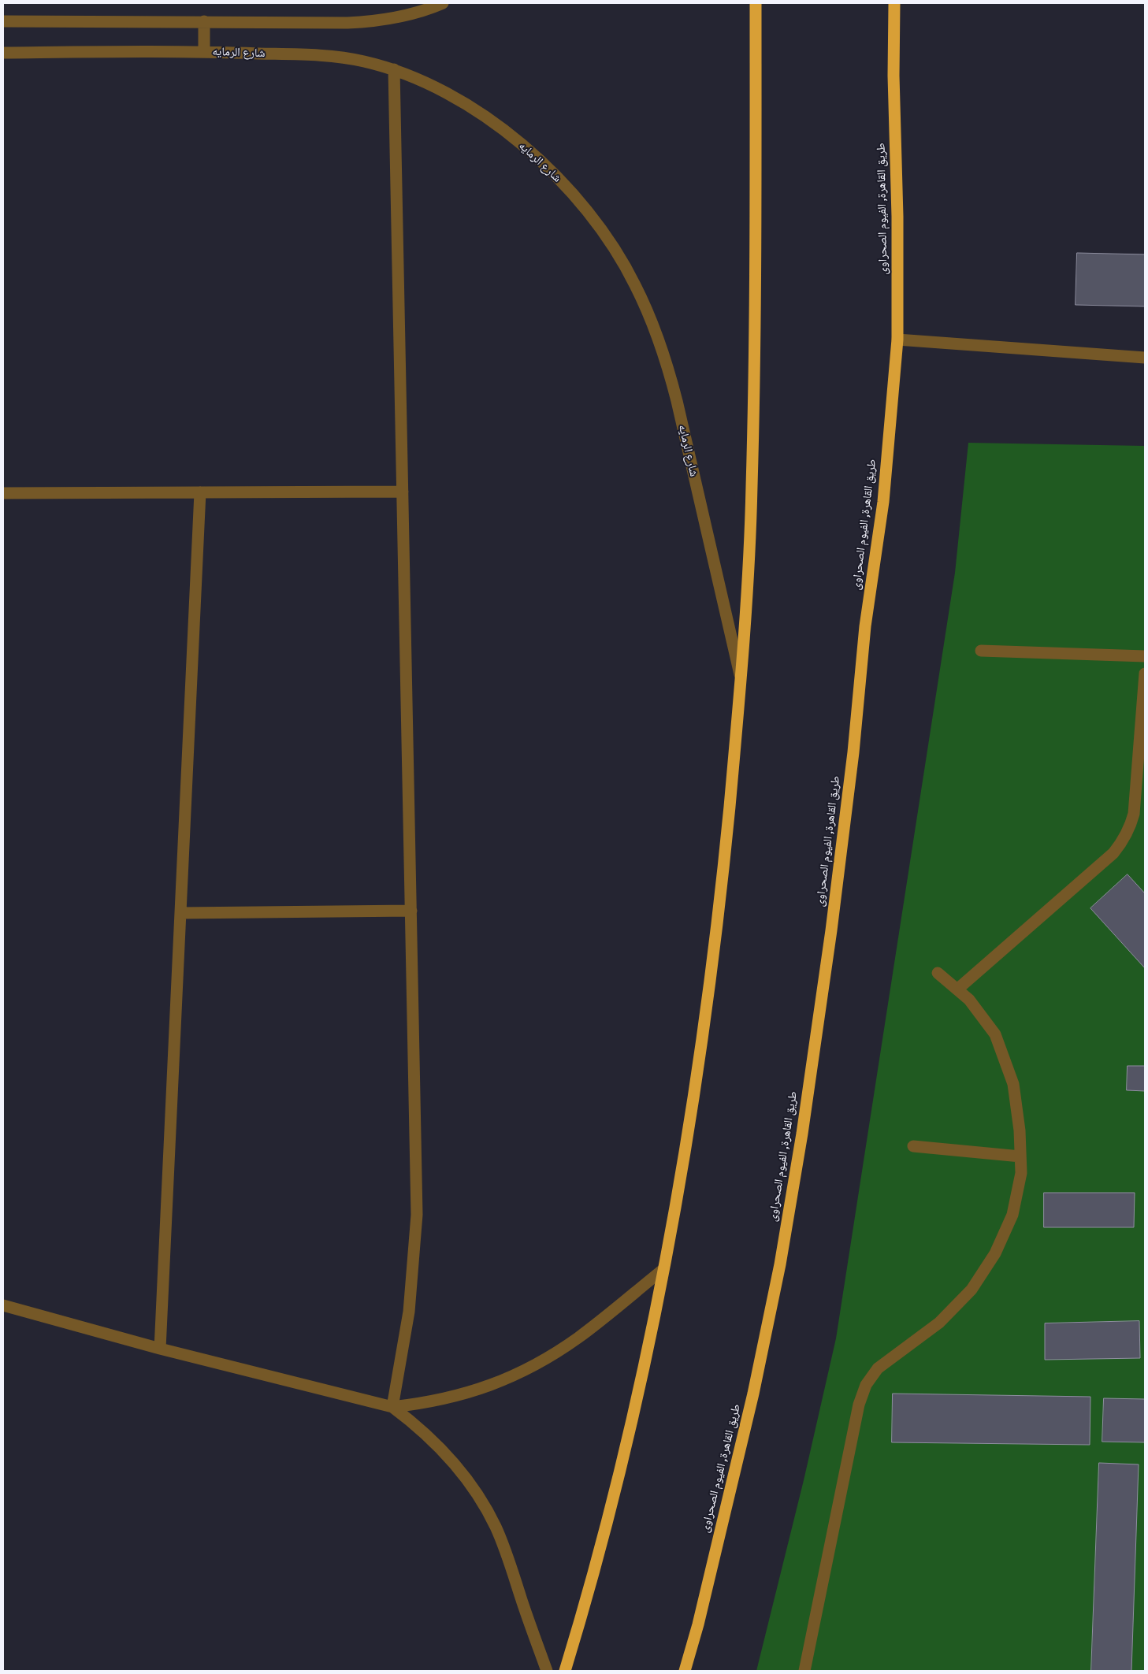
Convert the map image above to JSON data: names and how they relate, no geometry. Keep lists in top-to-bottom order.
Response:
{
  "streets": {
    "highway": ["طريق القاهرة, الفيوم الصحراوى"],
    "street": ["شارع الرمايه"]
  }
}
